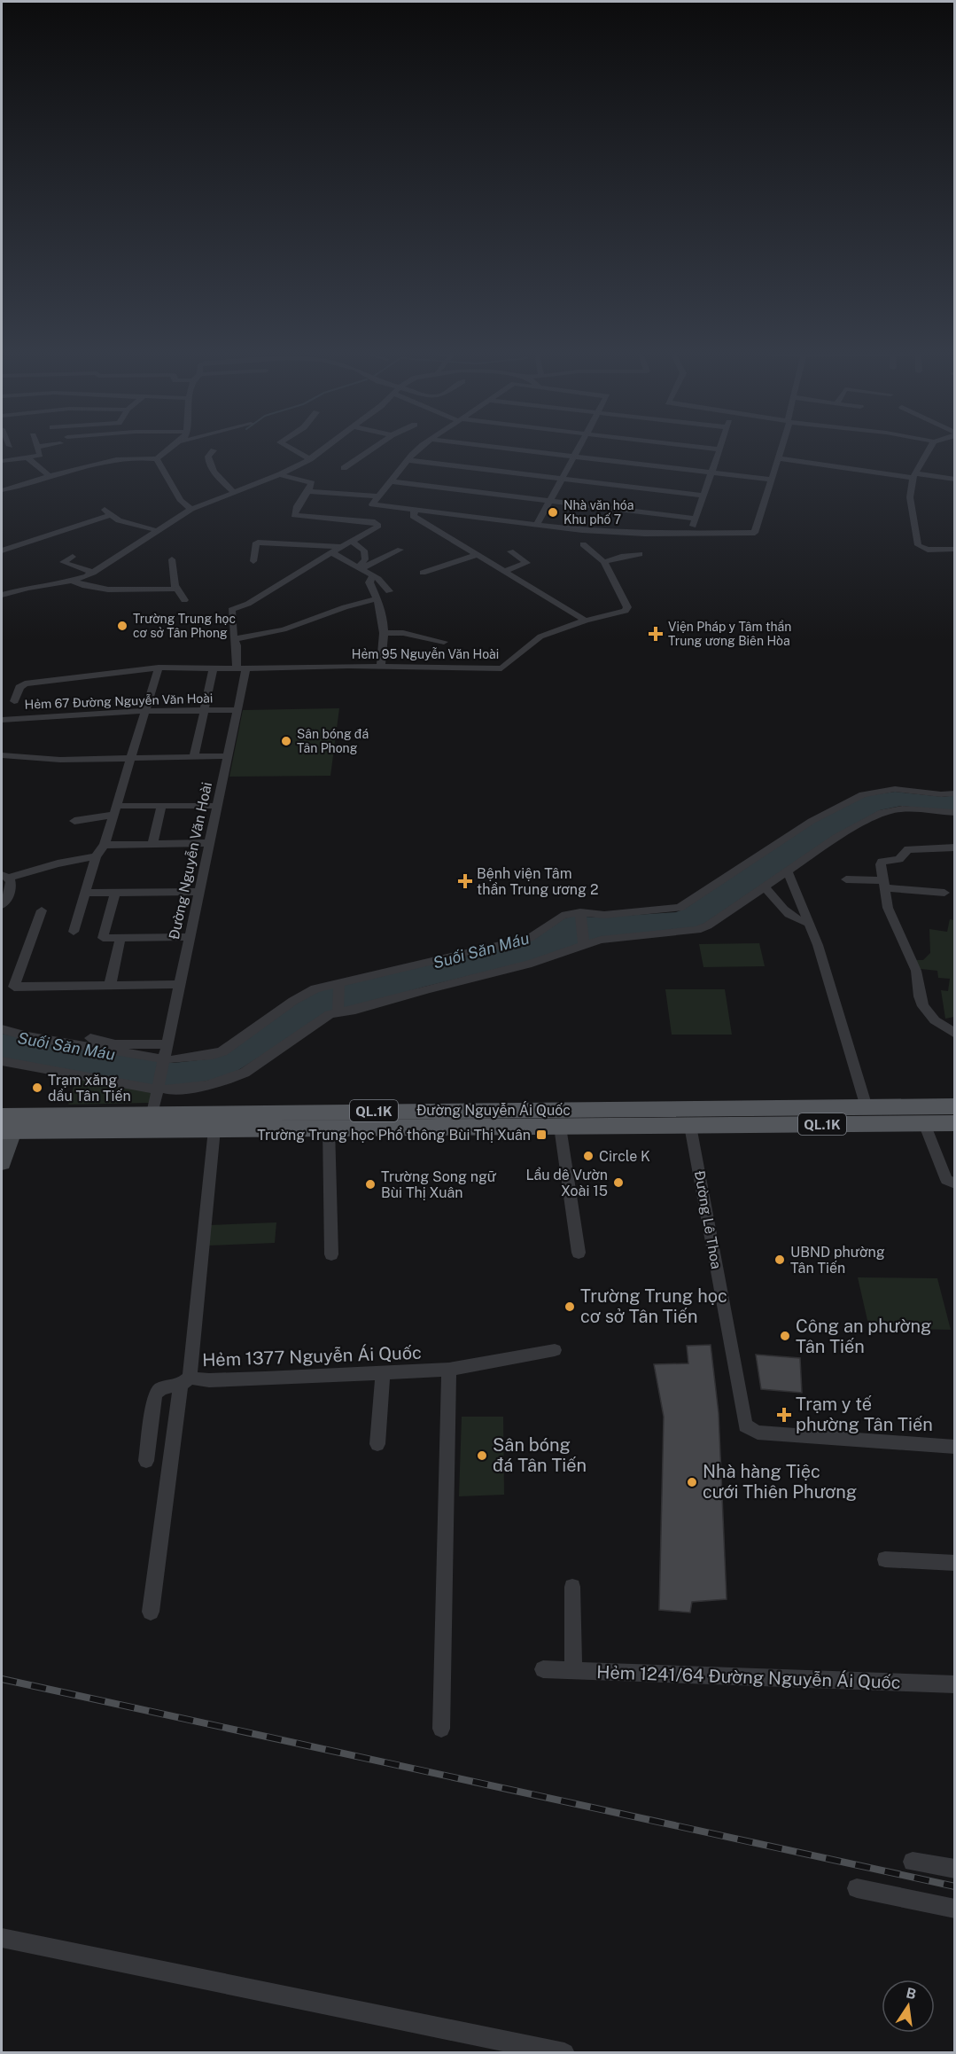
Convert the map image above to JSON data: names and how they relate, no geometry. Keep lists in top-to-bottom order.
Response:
{
  "streets": {
    "main road": ["Đường Nguyễn Ái Quốc", "QL.1K"],
    "street": [
      "Hẻm 95 Nguyễn Văn Hoài",
      "Hẻm 67 Đường Nguyễn Văn Hoài",
      "Đường Nguyễn Văn Hoài",
      "Đường Lê Thoa",
      "Hẻm 1377 Nguyễn Ái Quốc",
      "Hẻm 1241/64 Đường Nguyễn Ái Quốc"
    ]
  },
  "crossings": [
    ["Hẻm 95 Nguyễn Văn Hoài", "Đường Nguyễn Văn Hoài"],
    ["Hẻm 67 Đường Nguyễn Văn Hoài", "Đường Nguyễn Văn Hoài"],
    ["Đường Nguyễn Ái Quốc", "Đường Lê Thoa"],
    ["Đường Nguyễn Ái Quốc", "Hẻm 1377 Nguyễn Ái Quốc"]
  ],
  "water": ["Suối Săn Máu"],
  "places": {
    "other": [
      "Nhà văn hóa Khu phố 7",
      "Trường Trung học cơ sở Tân Phong",
      "Sân bóng đá Tân Phong",
      "Trạm xăng dầu Tân Tiến",
      "Circle K",
      "Lẩu dê Vườn Xoài 15",
      "Trường Song ngữ Bùi Thị Xuân",
      "UBND phường Tân Tiến",
      "Trường Trung học cơ sở Tân Tiến",
      "Công an phường Tân Tiến",
      "Sân bóng đá Tân Tiến",
      "Nhà hàng Tiệc cưới Thiên Phương"
    ],
    "health": ["Viện Pháp y Tâm thần Trung ương Biên Hòa", "Bệnh viện Tâm thần Trung ương 2", "Trạm y tế phường Tân Tiến"],
    "transit": ["Trường Trung học Phổ thông Bùi Thị Xuân"]
  },
  "north": "top"
}
